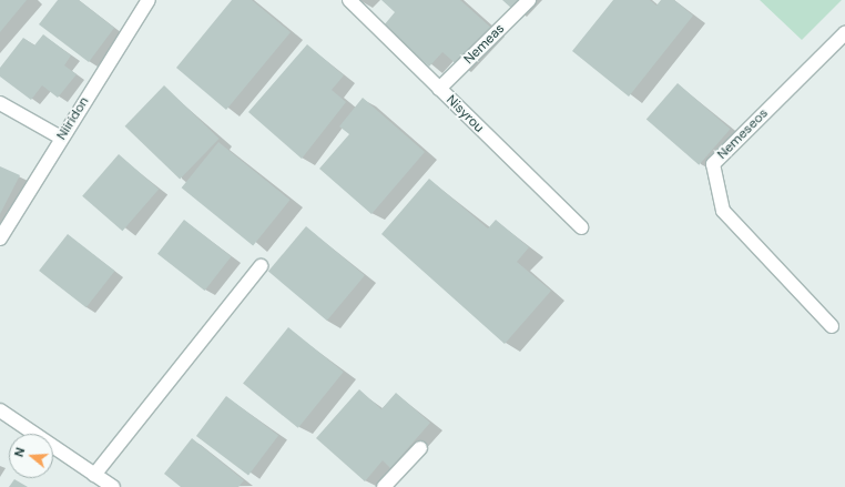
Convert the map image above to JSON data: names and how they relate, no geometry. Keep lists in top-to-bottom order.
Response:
{
  "streets": {
    "street": [
      "Nemeas",
      "Nisyrou",
      "Niiridon",
      "Nemeseos"
    ]
  },
  "crossings": [
    ["Nemeas", "Nisyrou"]
  ],
  "north": "left"
}
